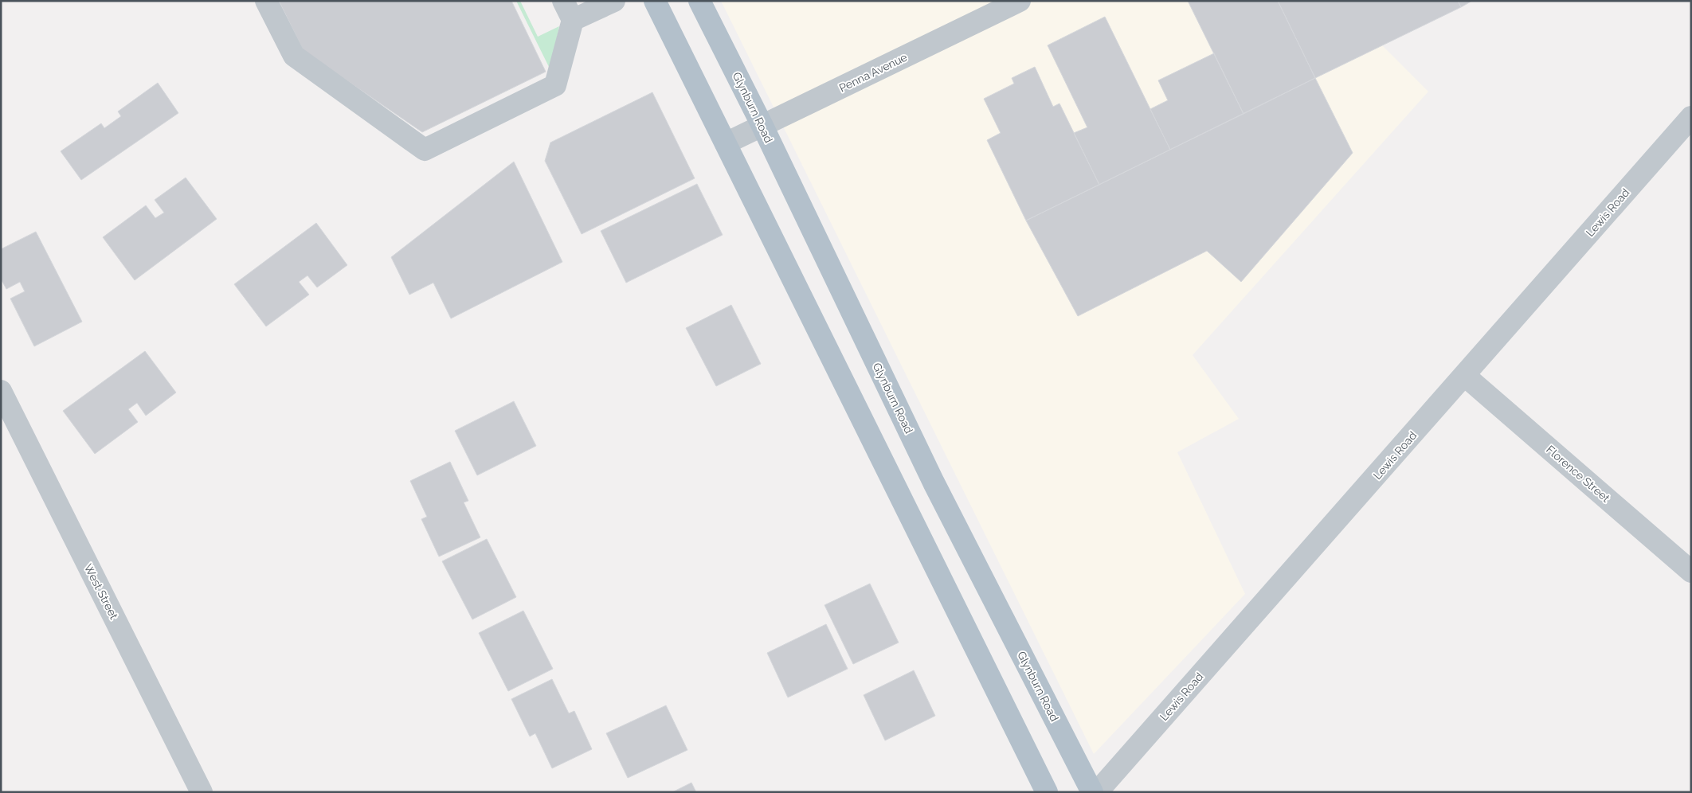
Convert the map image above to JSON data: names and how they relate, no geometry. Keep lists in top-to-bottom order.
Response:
{
  "streets": {
    "main road": ["Glynburn Road"],
    "street": [
      "Penna Avenue",
      "Lewis Road",
      "Florence Street",
      "West Street"
    ]
  },
  "crossings": [
    ["Penna Avenue", "Glynburn Road"],
    ["Lewis Road", "Florence Street"]
  ]
}
